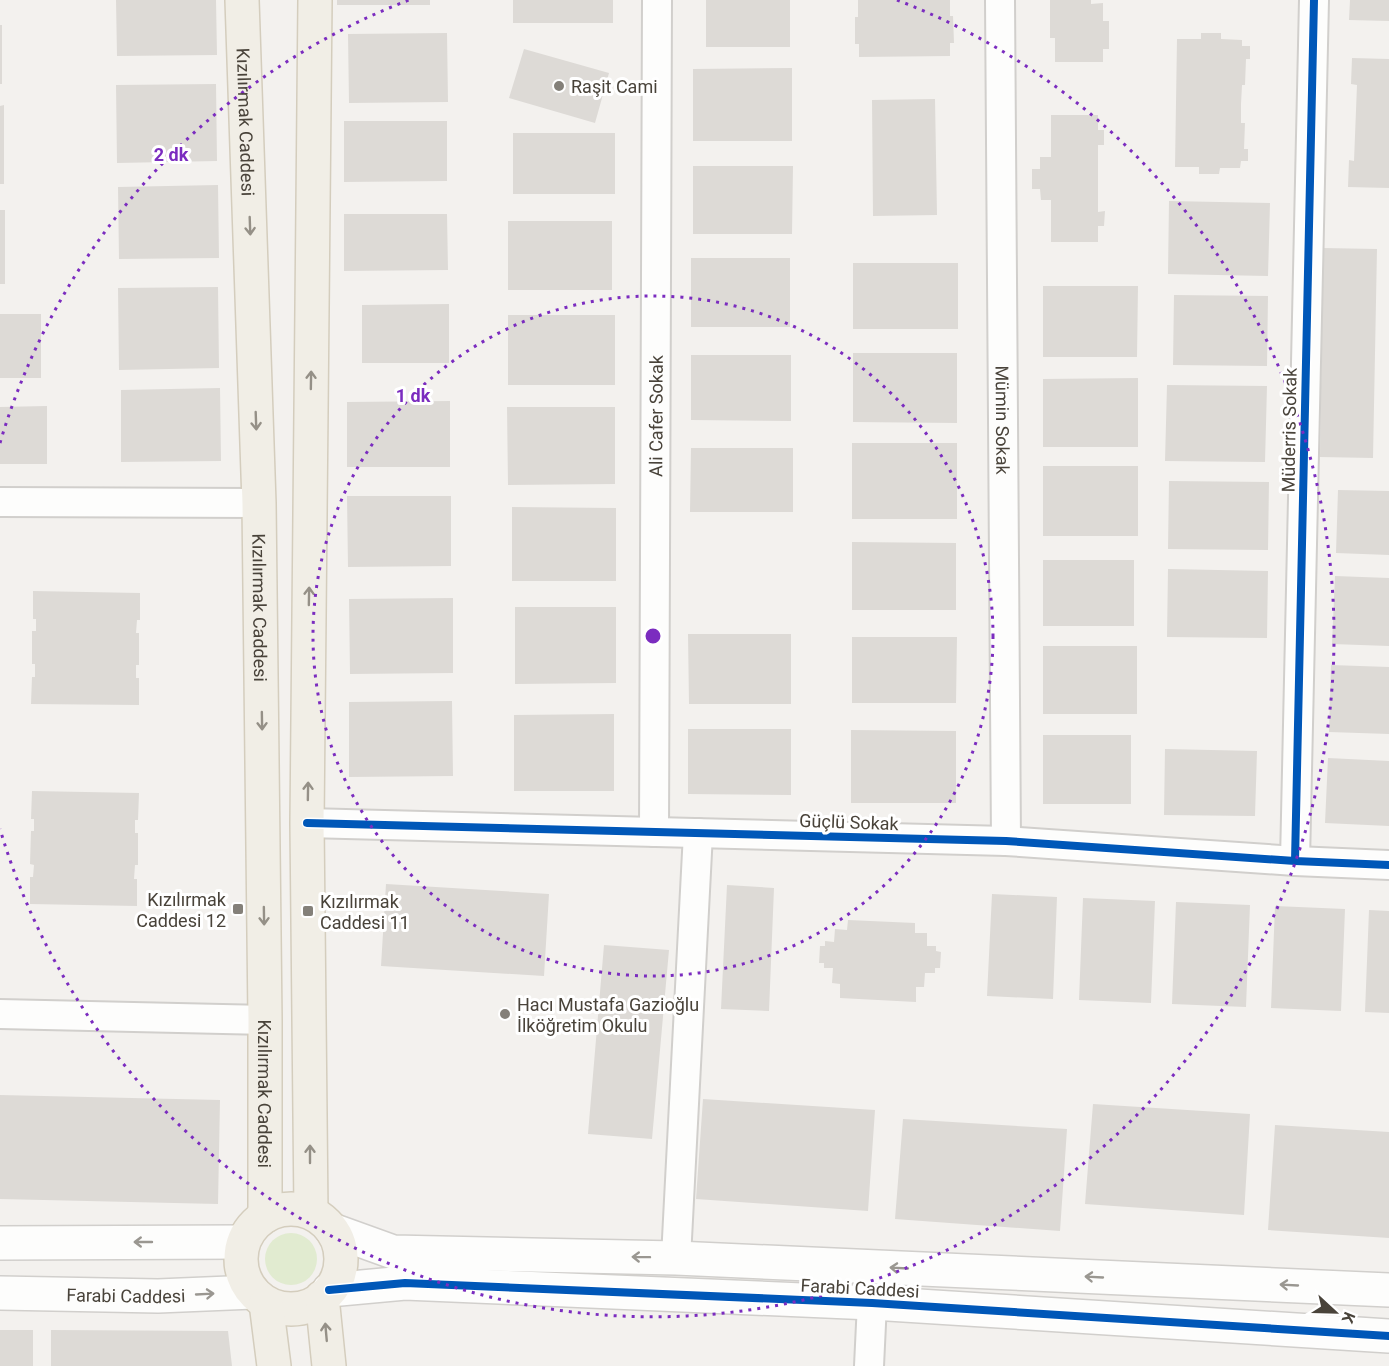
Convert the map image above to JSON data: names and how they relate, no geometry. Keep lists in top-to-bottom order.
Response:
{
  "streets": {
    "main road": ["Kızılırmak Caddesi"],
    "street": [
      "Ali Cafer Sokak",
      "Mümin Sokak",
      "Müderris Sokak",
      "Güçlü Sokak",
      "Farabi Caddesi"
    ]
  },
  "crossings": [
    ["Kızılırmak Caddesi", "Farabi Caddesi"],
    ["Ali Cafer Sokak", "Güçlü Sokak"],
    ["Mümin Sokak", "Güçlü Sokak"],
    ["Müderris Sokak", "Güçlü Sokak"]
  ],
  "places": {
    "other": ["Raşit Cami", "Hacı Mustafa Gazioğlu İlköğretim Okulu"],
    "transit": ["Kızılırmak Caddesi 12", "Kızılırmak Caddesi 11"]
  },
  "north": "right",
  "rings": ["2 dk", "1 dk"]
}
